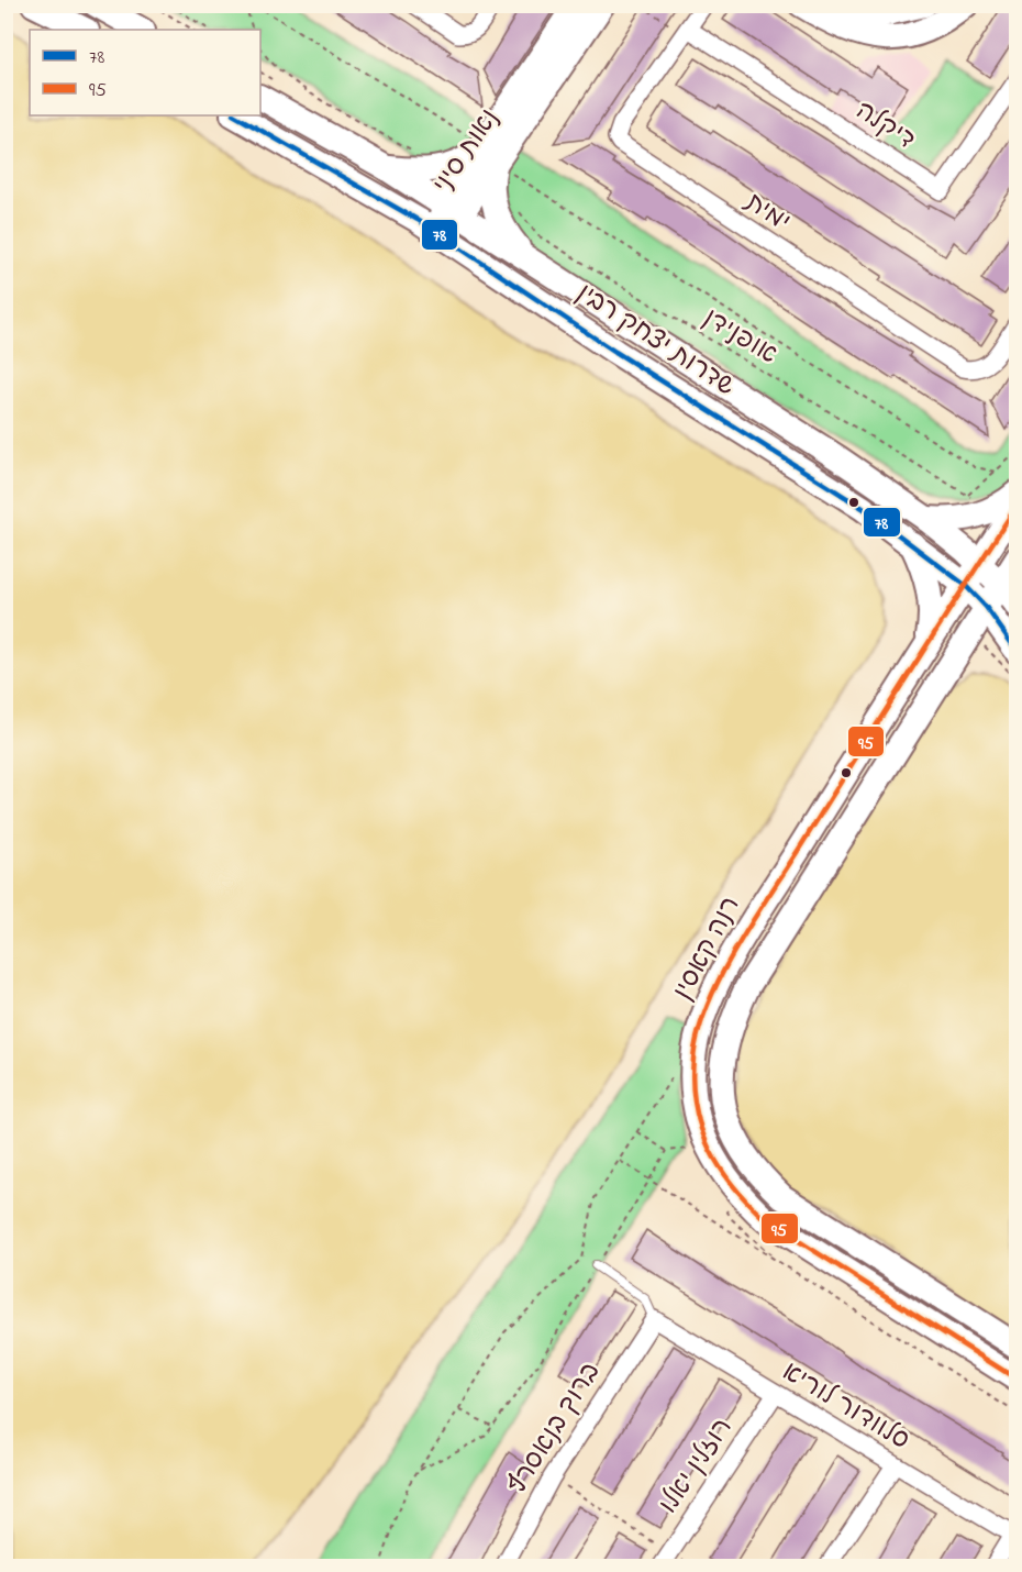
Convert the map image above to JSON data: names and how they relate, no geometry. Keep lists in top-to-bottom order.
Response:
{
  "streets": {
    "street": [
      "דיקלה",
      "נאות סיני",
      "ימית",
      "שדרות יצחק רבין",
      "רנה קאסין",
      "סלוודור לוריא",
      "ברוך בנאסרף",
      "רוזלין יאלו"
    ],
    "path": ["אופנידן"]
  },
  "crossings": [
    ["דיקלה", "ימית"],
    ["נאות סיני", "שדרות יצחק רבין"],
    ["שדרות יצחק רבין", "רנה קאסין"],
    ["סלוודור לוריא", "ברוך בנאסרף"],
    ["סלוודור לוריא", "רוזלין יאלו"]
  ],
  "lines": ["transit line 78", "transit line 95"],
  "legend": ["78", "95"]
}
